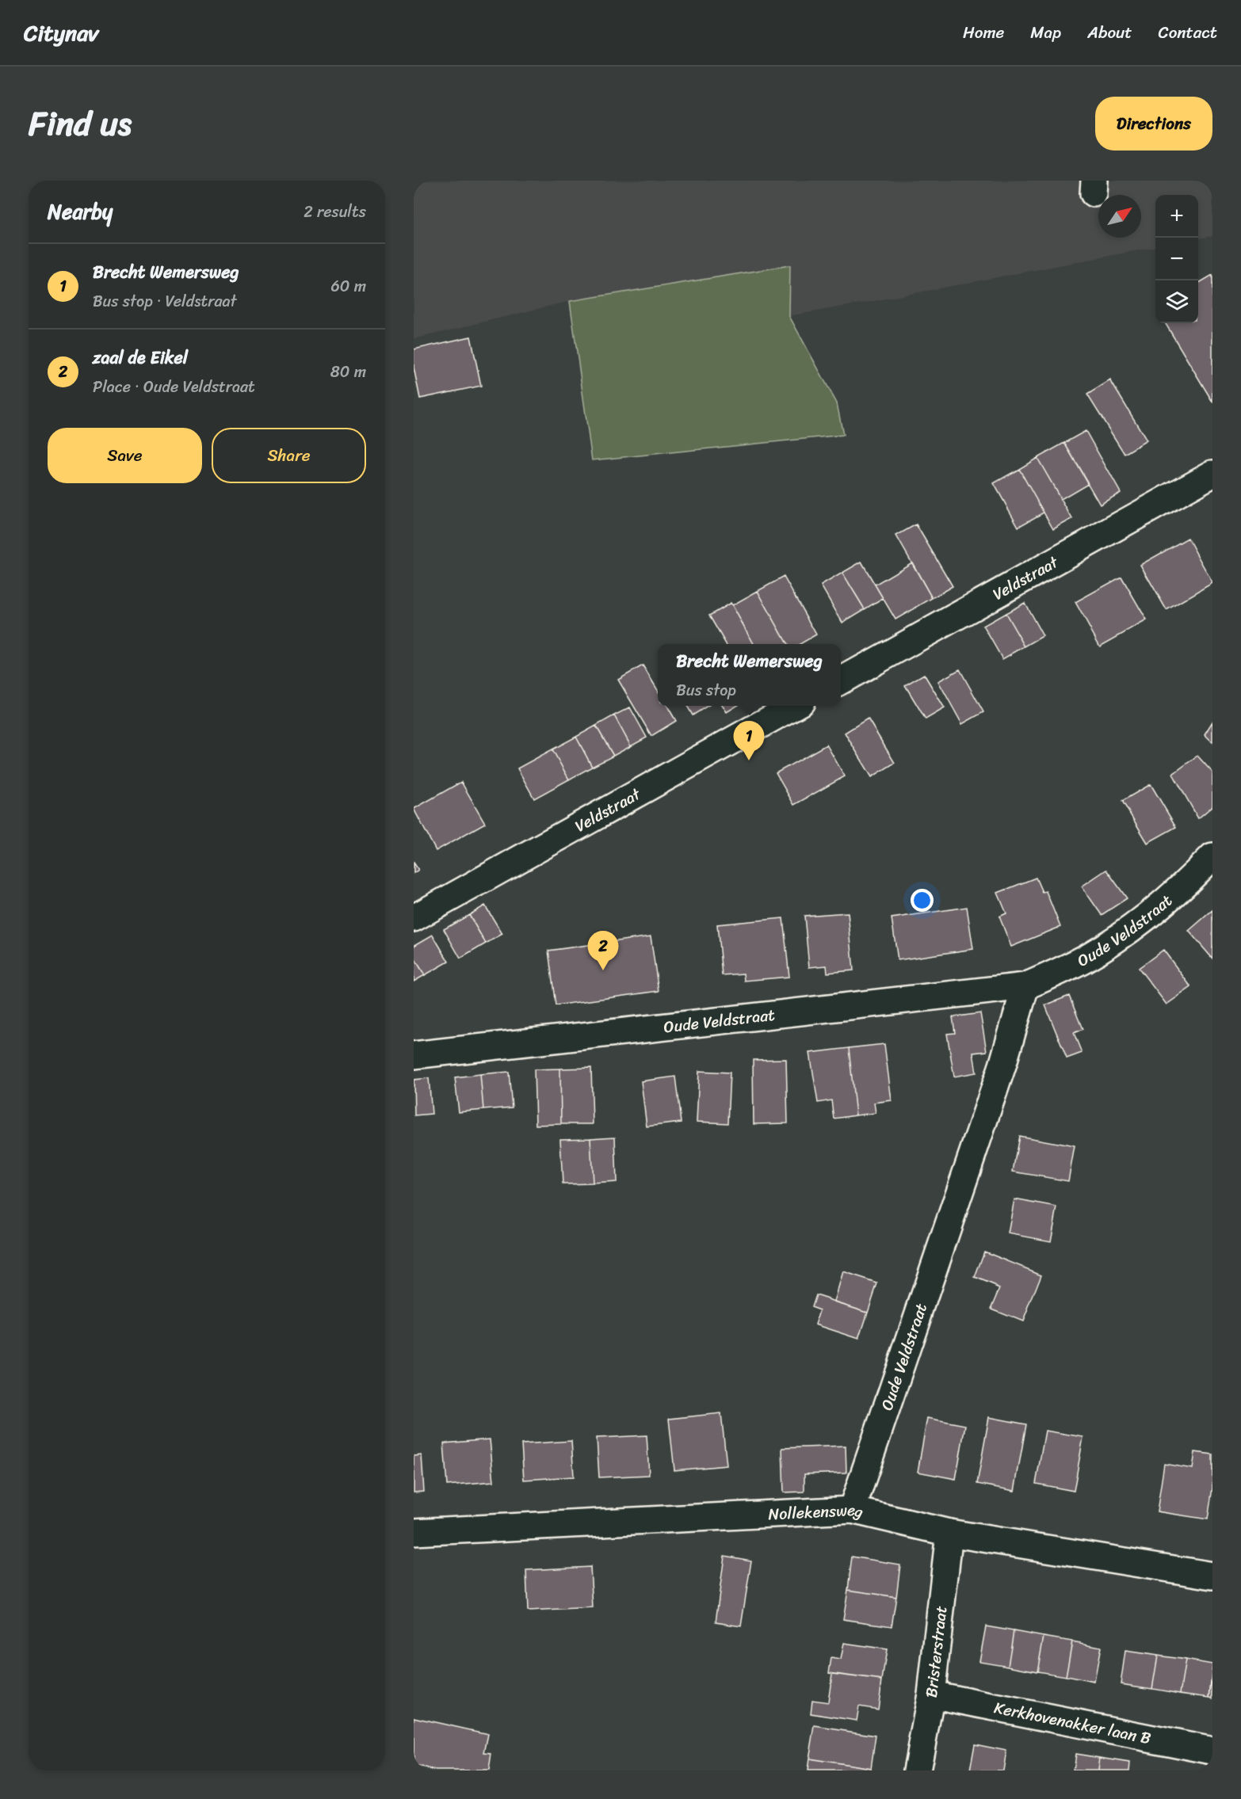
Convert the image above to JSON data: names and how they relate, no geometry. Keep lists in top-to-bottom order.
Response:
{
  "streets": {
    "street": [
      "Veldstraat",
      "Oude Veldstraat",
      "Nollekensweg",
      "Bristerstraat",
      "Kerkhovenakker laan B"
    ]
  },
  "crossings": [
    ["Oude Veldstraat", "Nollekensweg"],
    ["Nollekensweg", "Bristerstraat"],
    ["Bristerstraat", "Kerkhovenakker laan B"]
  ],
  "north": "top right",
  "page": {
    "header": "Citynav",
    "nav": [
      "Home",
      "Map",
      "About",
      "Contact"
    ],
    "title": "Find us",
    "buttons": [
      "Directions",
      ["Save", "Share"]
    ],
    "heading": ["Nearby", "2 results"],
    "map_buttons": ["+", "−"],
    "list": [
      {
        "mark": "1",
        "name": "Brecht Wemersweg",
        "note": "Bus stop · Veldstraat",
        "value": "60 m"
      },
      {
        "mark": "2",
        "name": "zaal de Eikel",
        "note": "Place · Oude Veldstraat",
        "value": "80 m"
      }
    ],
    "popup": ["Brecht Wemersweg", "Bus stop"],
    "pins": ["1", "2"]
  }
}
